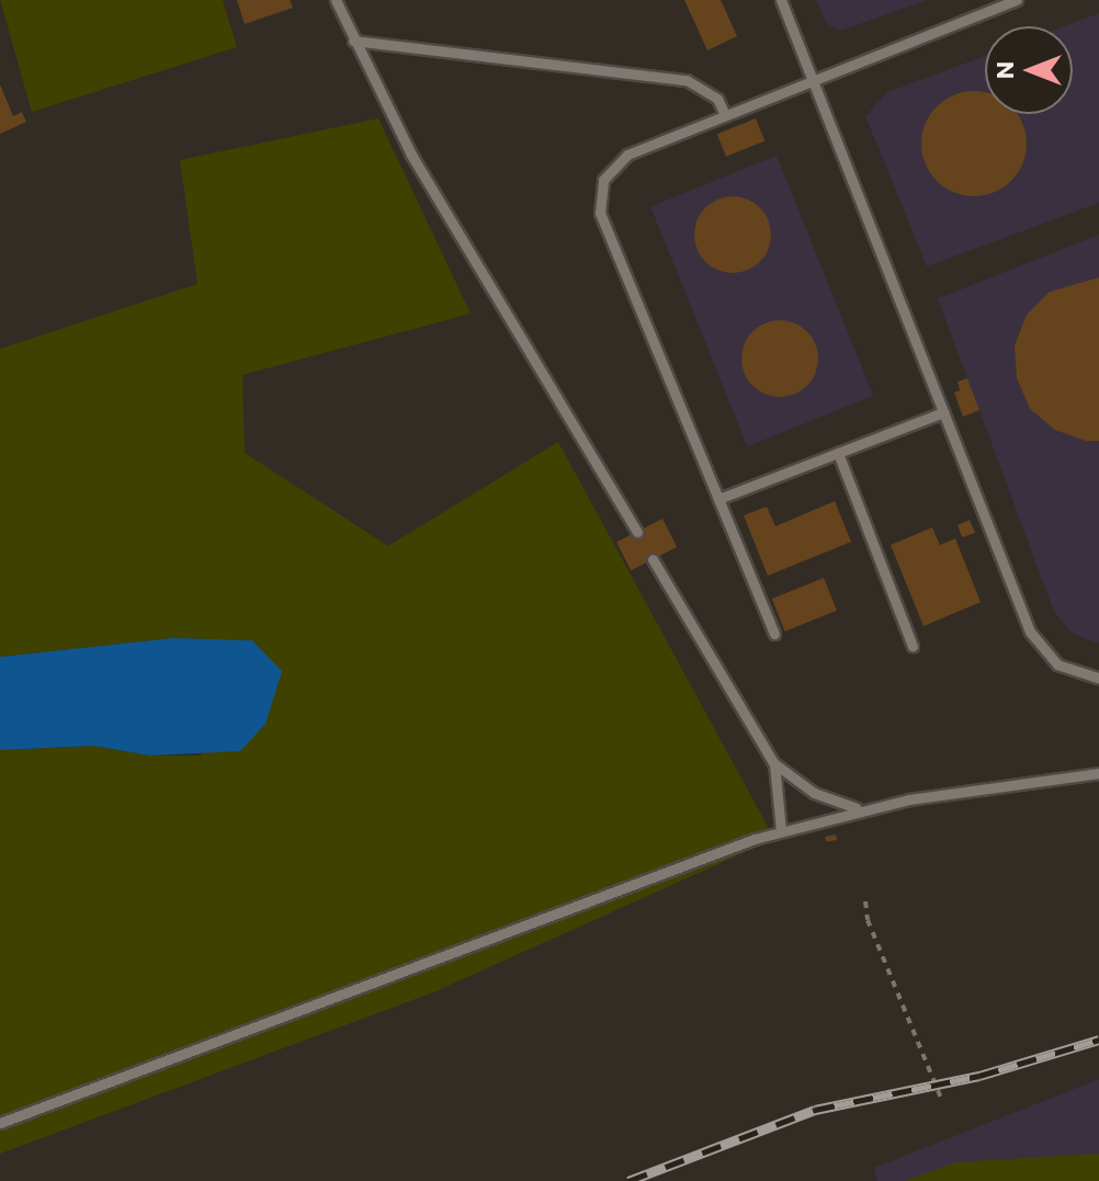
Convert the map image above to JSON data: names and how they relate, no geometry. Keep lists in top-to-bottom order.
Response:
{
  "north": "left"
}
